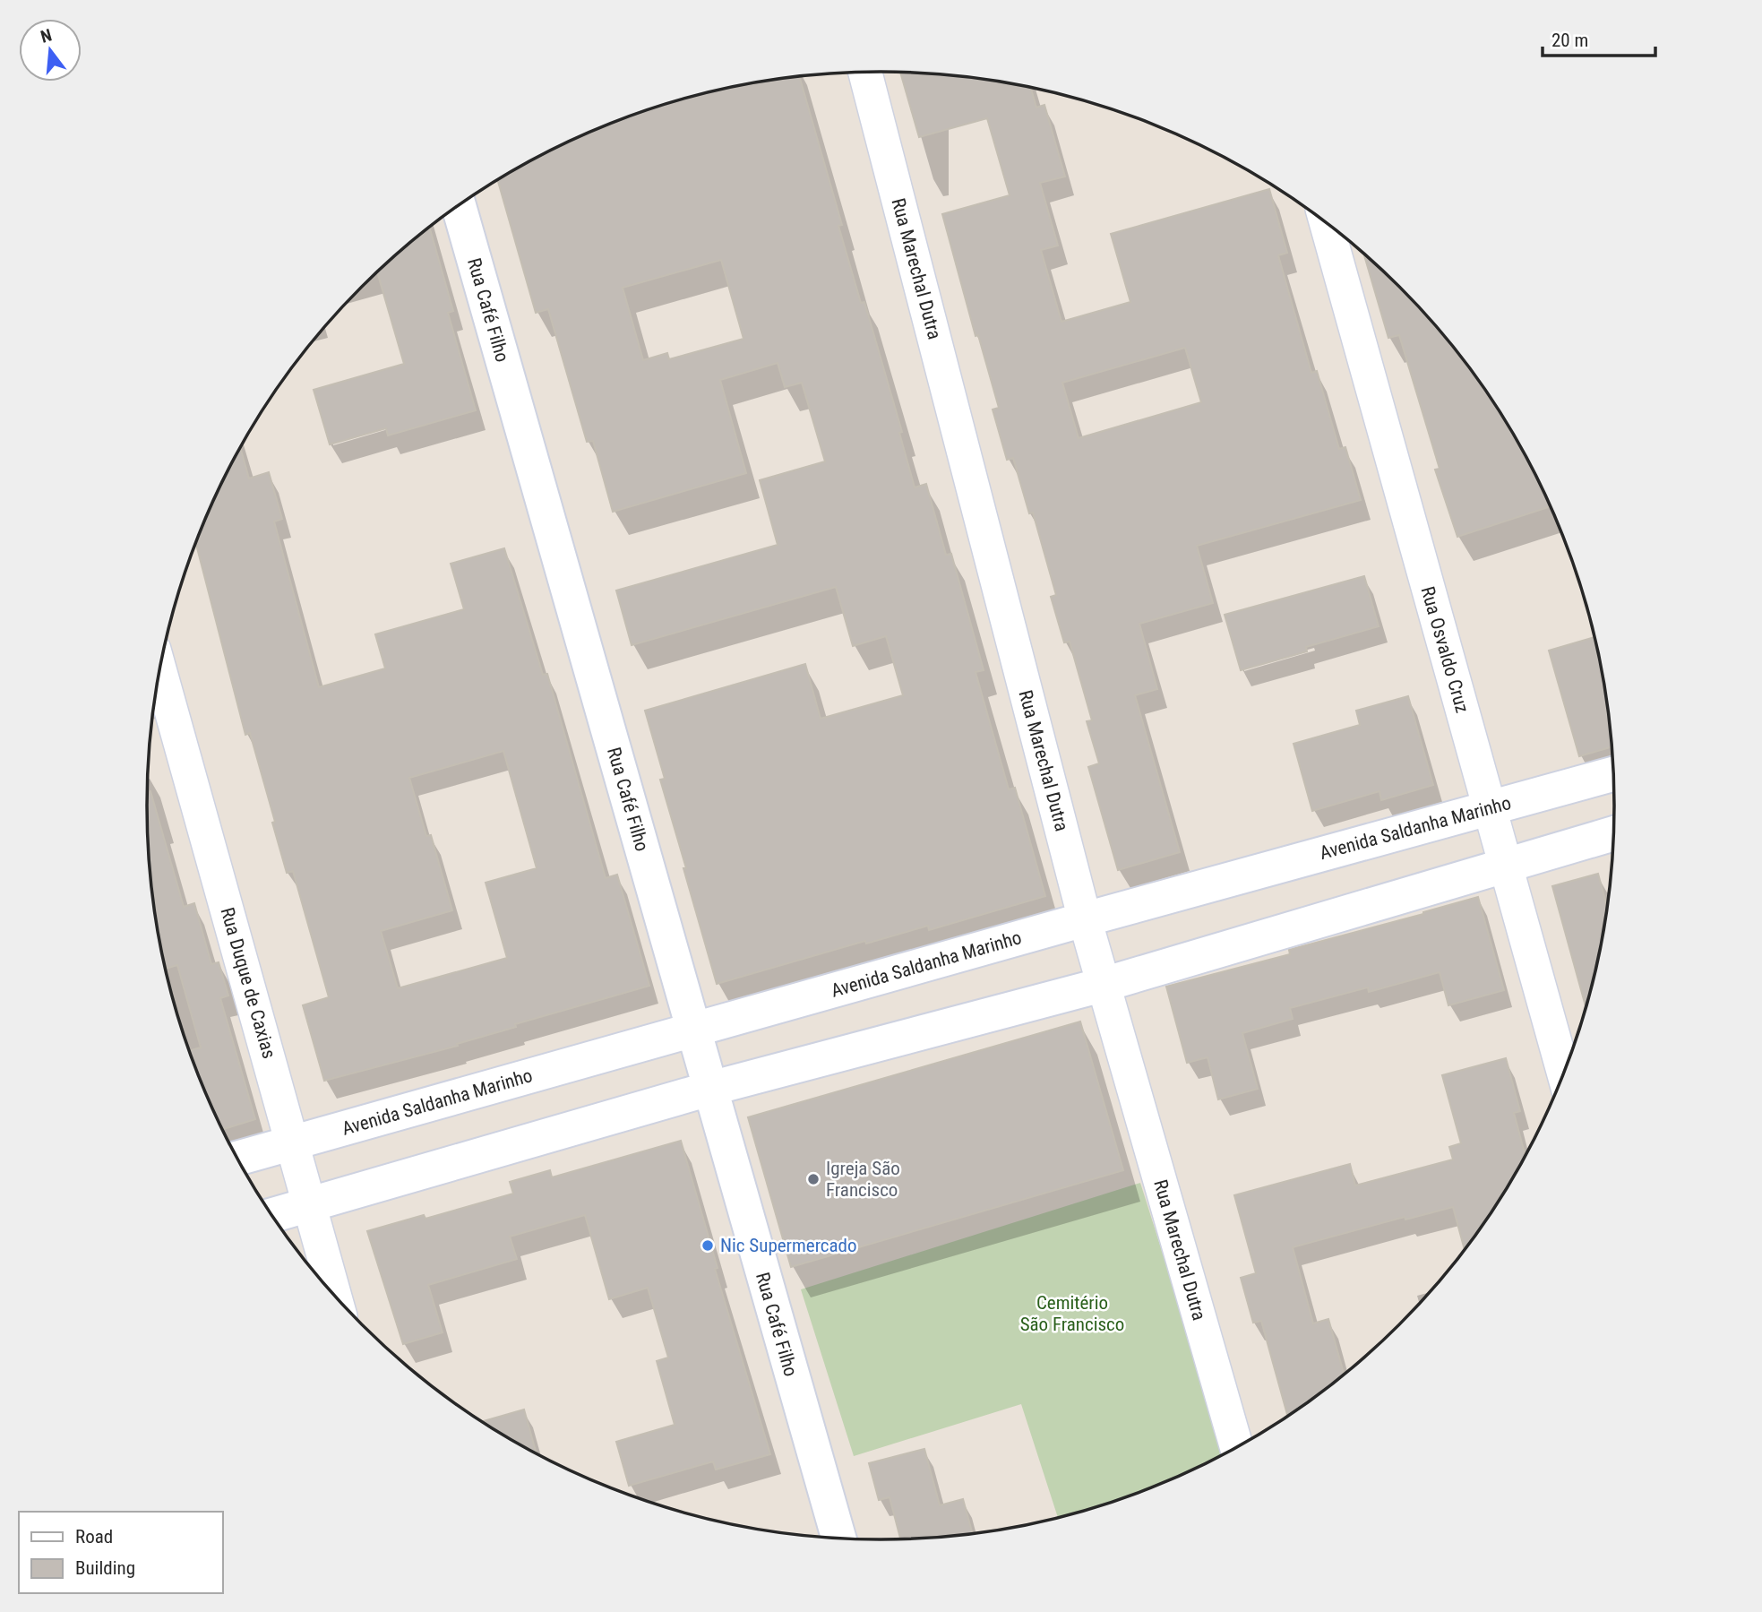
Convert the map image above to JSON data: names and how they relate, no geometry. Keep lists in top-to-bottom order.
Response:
{
  "streets": {
    "street": [
      "Rua Marechal Dutra",
      "Rua Café Filho",
      "Rua Osvaldo Cruz",
      "Avenida Saldanha Marinho",
      "Rua Duque de Caxias"
    ]
  },
  "crossings": [
    ["Rua Marechal Dutra", "Avenida Saldanha Marinho"],
    ["Rua Café Filho", "Avenida Saldanha Marinho"],
    ["Rua Osvaldo Cruz", "Avenida Saldanha Marinho"],
    ["Avenida Saldanha Marinho", "Rua Duque de Caxias"]
  ],
  "parks": ["Cemitério São Francisco"],
  "places": ["Igreja São Francisco", "Nic Supermercado"],
  "legend": ["Road", "Building"],
  "scale_bar": "20 m",
  "north": "top"
}
